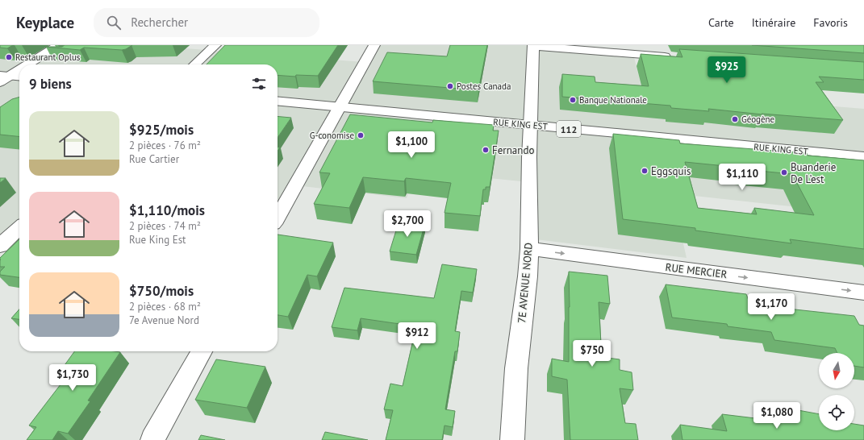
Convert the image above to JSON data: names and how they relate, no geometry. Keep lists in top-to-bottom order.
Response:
{
  "streets": {
    "street": [
      "RUE KING EST",
      "112",
      "RUE MERCIER",
      "7E AVENUE NORD"
    ]
  },
  "crossings": [
    ["RUE KING EST", "7E AVENUE NORD"],
    ["RUE MERCIER", "7E AVENUE NORD"]
  ],
  "one_way": ["RUE MERCIER"],
  "places": [
    "Restaurant Oplus",
    "Postes Canada",
    "Banque Nationale",
    "Géogène",
    "G-conomise",
    "Fernando",
    "Eggsquis",
    "Buanderie De L’est"
  ],
  "north": "bottom",
  "page": {
    "header": "Keyplace",
    "search": "Rechercher",
    "nav": ["Carte", "Itinéraire", "Favoris"],
    "price": [
      "$925",
      "$1,100",
      "$1,110",
      "$2,700",
      "$1,170",
      "$912",
      "$750",
      "$1,730",
      "$1,080"
    ],
    "heading": "9 biens",
    "list": [
      {
        "name": "$925/mois",
        "note": "2 pièces · 76 m² · Rue Cartier"
      },
      {
        "name": "$1,110/mois",
        "note": "2 pièces · 74 m² · Rue King Est"
      },
      {
        "name": "$750/mois",
        "note": "2 pièces · 68 m² · 7e Avenue Nord"
      }
    ]
  }
}
